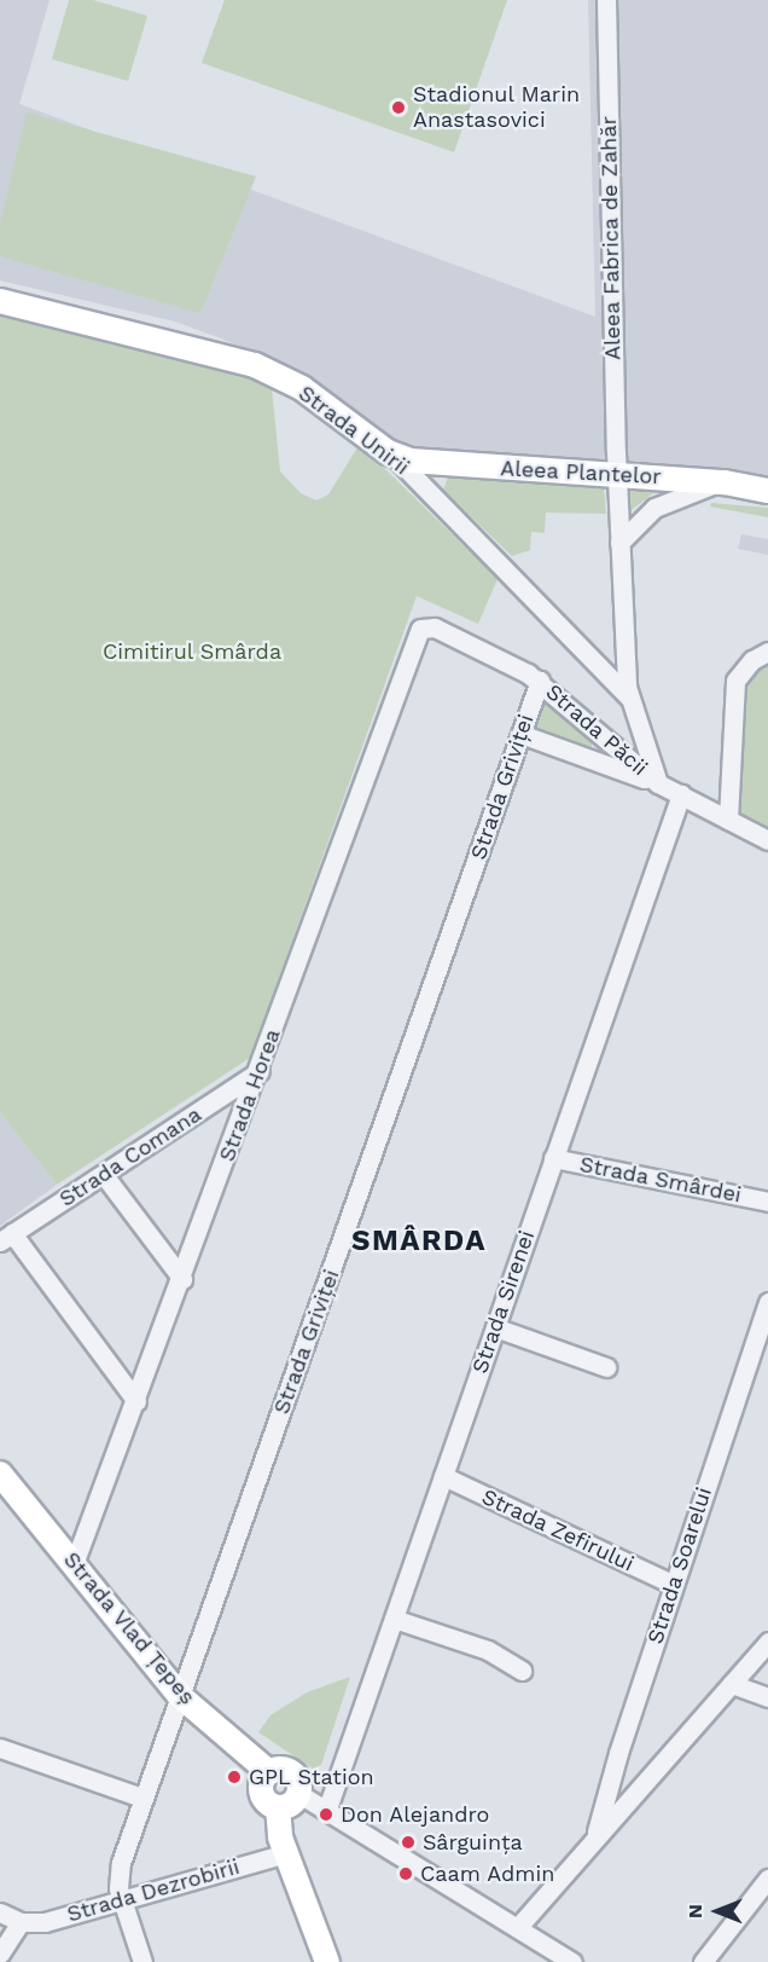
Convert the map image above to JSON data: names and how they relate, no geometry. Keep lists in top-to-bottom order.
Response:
{
  "streets": {
    "main road": ["Strada Unirii", "Aleea Plantelor", "Strada Vlad Țepeș"],
    "street": [
      "Aleea Fabrica de Zahăr",
      "Strada Păcii",
      "Strada Griviței",
      "Strada Horea",
      "Strada Comana",
      "Strada Smârdei",
      "Strada Sirenei",
      "Strada Zefirului",
      "Strada Soarelui",
      "Strada Dezrobirii"
    ]
  },
  "crossings": [
    ["Aleea Fabrica de Zahăr", "Aleea Plantelor"],
    ["Strada Unirii", "Aleea Plantelor"],
    ["Strada Păcii", "Strada Griviței"],
    ["Strada Păcii", "Strada Horea"],
    ["Strada Păcii", "Strada Sirenei"],
    ["Strada Griviței", "Strada Vlad Țepeș"],
    ["Strada Griviței", "Strada Dezrobirii"],
    ["Strada Horea", "Strada Comana"],
    ["Strada Horea", "Strada Vlad Țepeș"],
    ["Strada Smârdei", "Strada Sirenei"],
    ["Strada Sirenei", "Strada Zefirului"],
    ["Strada Zefirului", "Strada Soarelui"]
  ],
  "districts": ["SMÂRDA"],
  "parks": ["Cimitirul Smârda"],
  "places": [
    "Stadionul Marin Anastasovici",
    "GPL Station",
    "Don Alejandro",
    "Sârguința",
    "Caam Admin"
  ],
  "north": "left"
}
